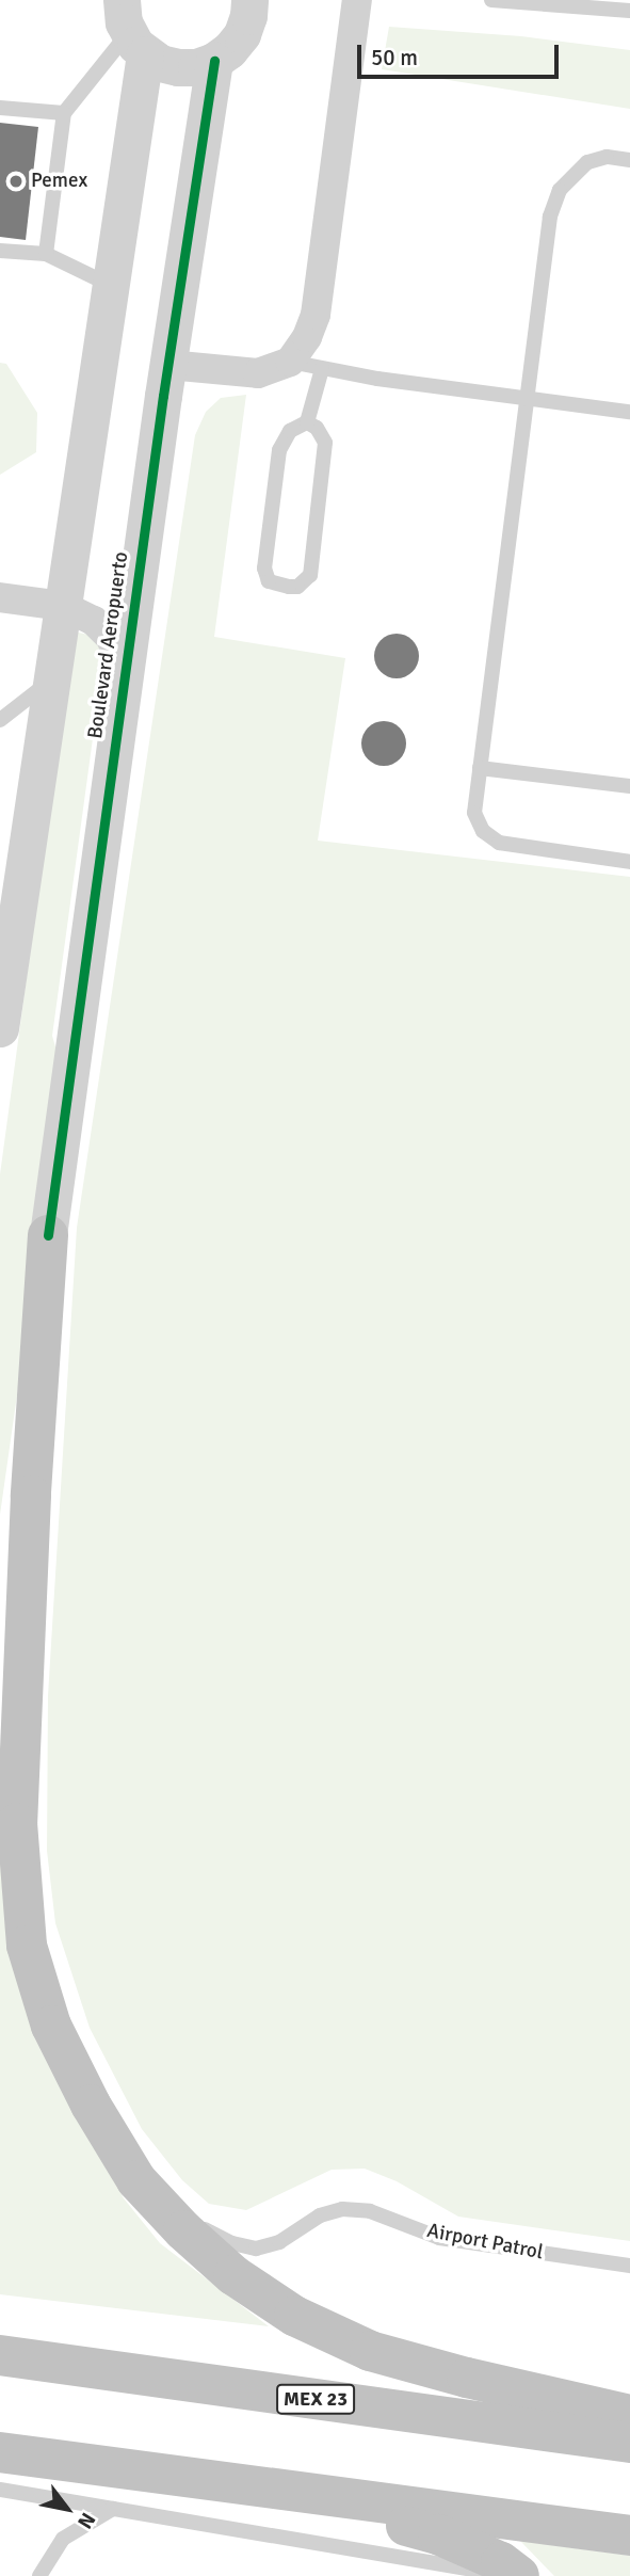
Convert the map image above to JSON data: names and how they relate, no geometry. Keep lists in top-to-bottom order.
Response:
{
  "streets": {
    "highway": ["MEX 23"],
    "street": ["Boulevard Aeropuerto"],
    "lane": ["Airport Patrol"]
  },
  "places": ["Pemex"],
  "scale_bar": "50 m",
  "north": "bottom right"
}
